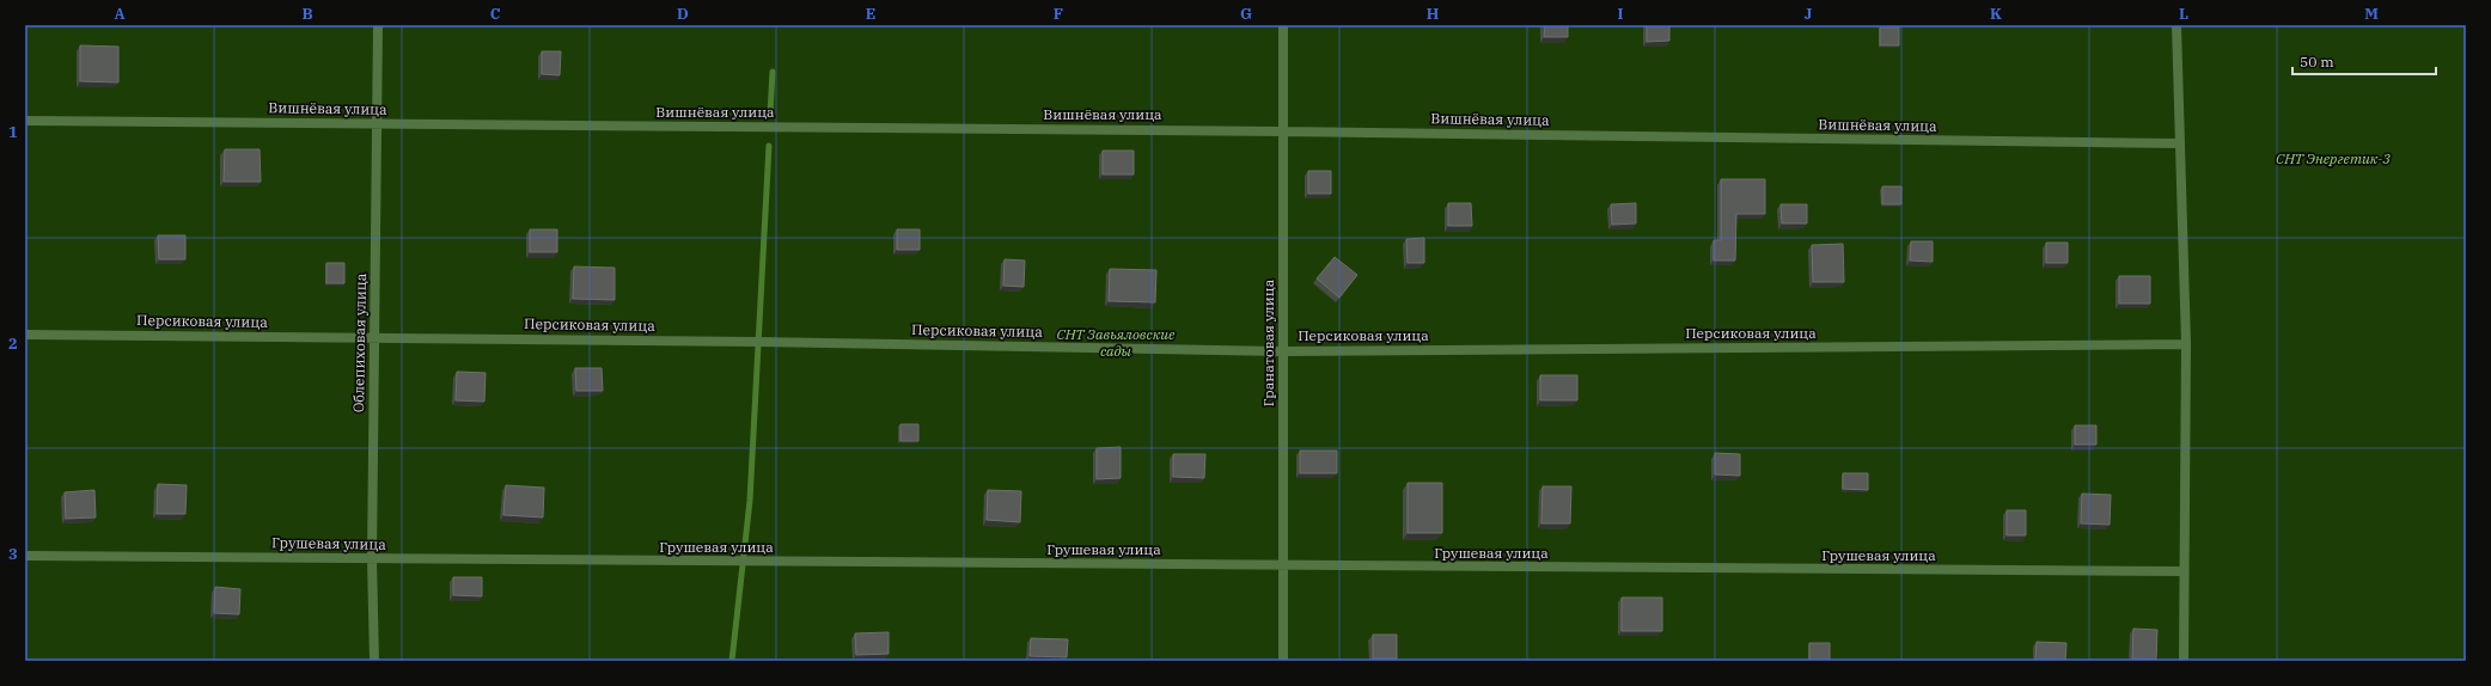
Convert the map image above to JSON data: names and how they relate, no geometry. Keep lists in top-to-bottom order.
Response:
{
  "streets": {
    "street": [
      "Вишнёвая улица",
      "Персиковая улица",
      "Облепиховая улица",
      "Гранатовая улица",
      "Грушевая улица"
    ]
  },
  "crossings": [
    ["Вишнёвая улица", "Облепиховая улица"],
    ["Вишнёвая улица", "Гранатовая улица"],
    ["Персиковая улица", "Облепиховая улица"],
    ["Персиковая улица", "Гранатовая улица"],
    ["Облепиховая улица", "Грушевая улица"],
    ["Гранатовая улица", "Грушевая улица"]
  ],
  "parks": ["СНТ Энергетик-3", "СНТ Завьяловские сады"],
  "scale_bar": "50 m",
  "grid": {
    "columns": [
      "A",
      "B",
      "C",
      "D",
      "E",
      "F",
      "G",
      "H",
      "I",
      "J",
      "K",
      "L",
      "M"
    ],
    "rows": ["1", "2", "3"]
  }
}
